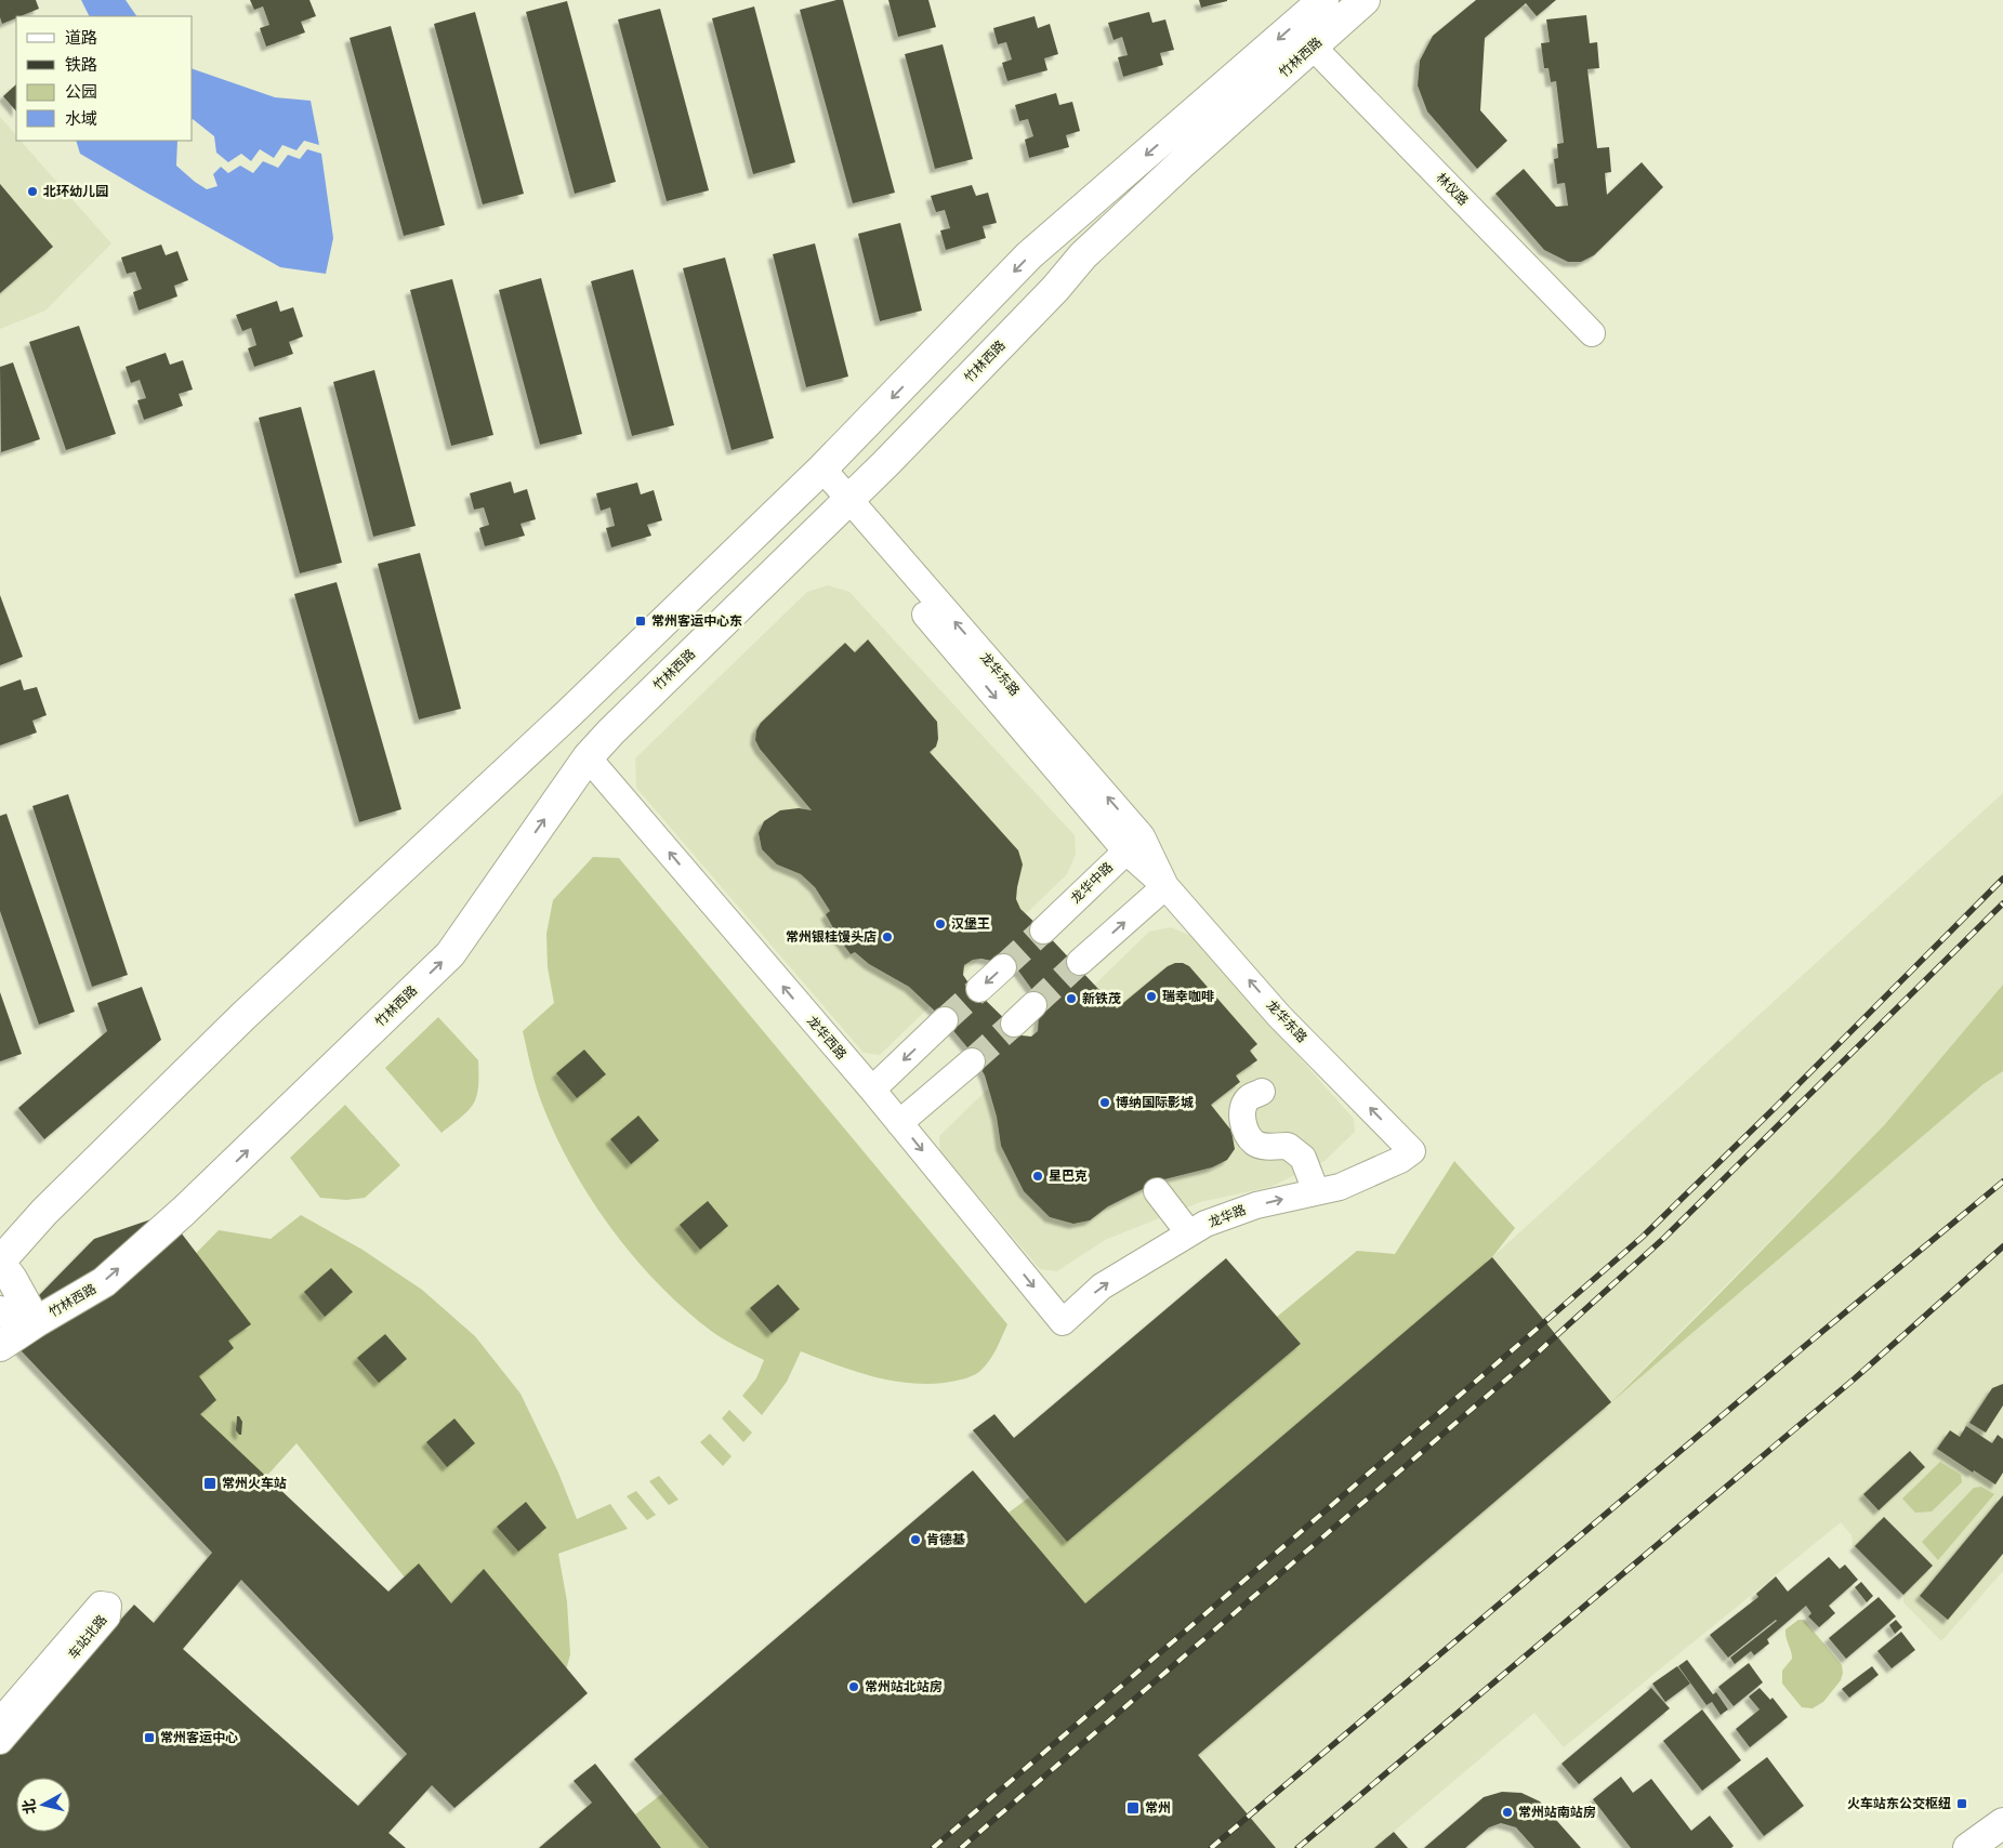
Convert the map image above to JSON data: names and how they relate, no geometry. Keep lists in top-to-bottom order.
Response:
{
  "streets": {
    "main road": ["竹林西路"],
    "street": [
      "林仪路",
      "龙华东路",
      "龙华中路",
      "龙华西路",
      "龙华路",
      "车站北路"
    ]
  },
  "crossings": [
    ["竹林西路", "林仪路"],
    ["竹林西路", "龙华东路"],
    ["竹林西路", "龙华西路"],
    ["龙华东路", "龙华中路"],
    ["龙华东路", "龙华路"],
    ["龙华西路", "龙华路"]
  ],
  "one_way": ["龙华东路", "龙华路"],
  "places": {
    "other": [
      "北环幼儿园",
      "汉堡王",
      "常州银桂馒头店",
      "瑞幸咖啡",
      "新铁茂",
      "博纳国际影城",
      "星巴克",
      "肯德基",
      "常州站北站房",
      "常州站南站房"
    ],
    "transit": [
      "常州客运中心东",
      "常州火车站",
      "常州客运中心",
      "火车站东公交枢纽",
      "常州"
    ]
  },
  "legend": [
    "道路",
    "铁路",
    "公园",
    "水域"
  ],
  "north": "left"
}
